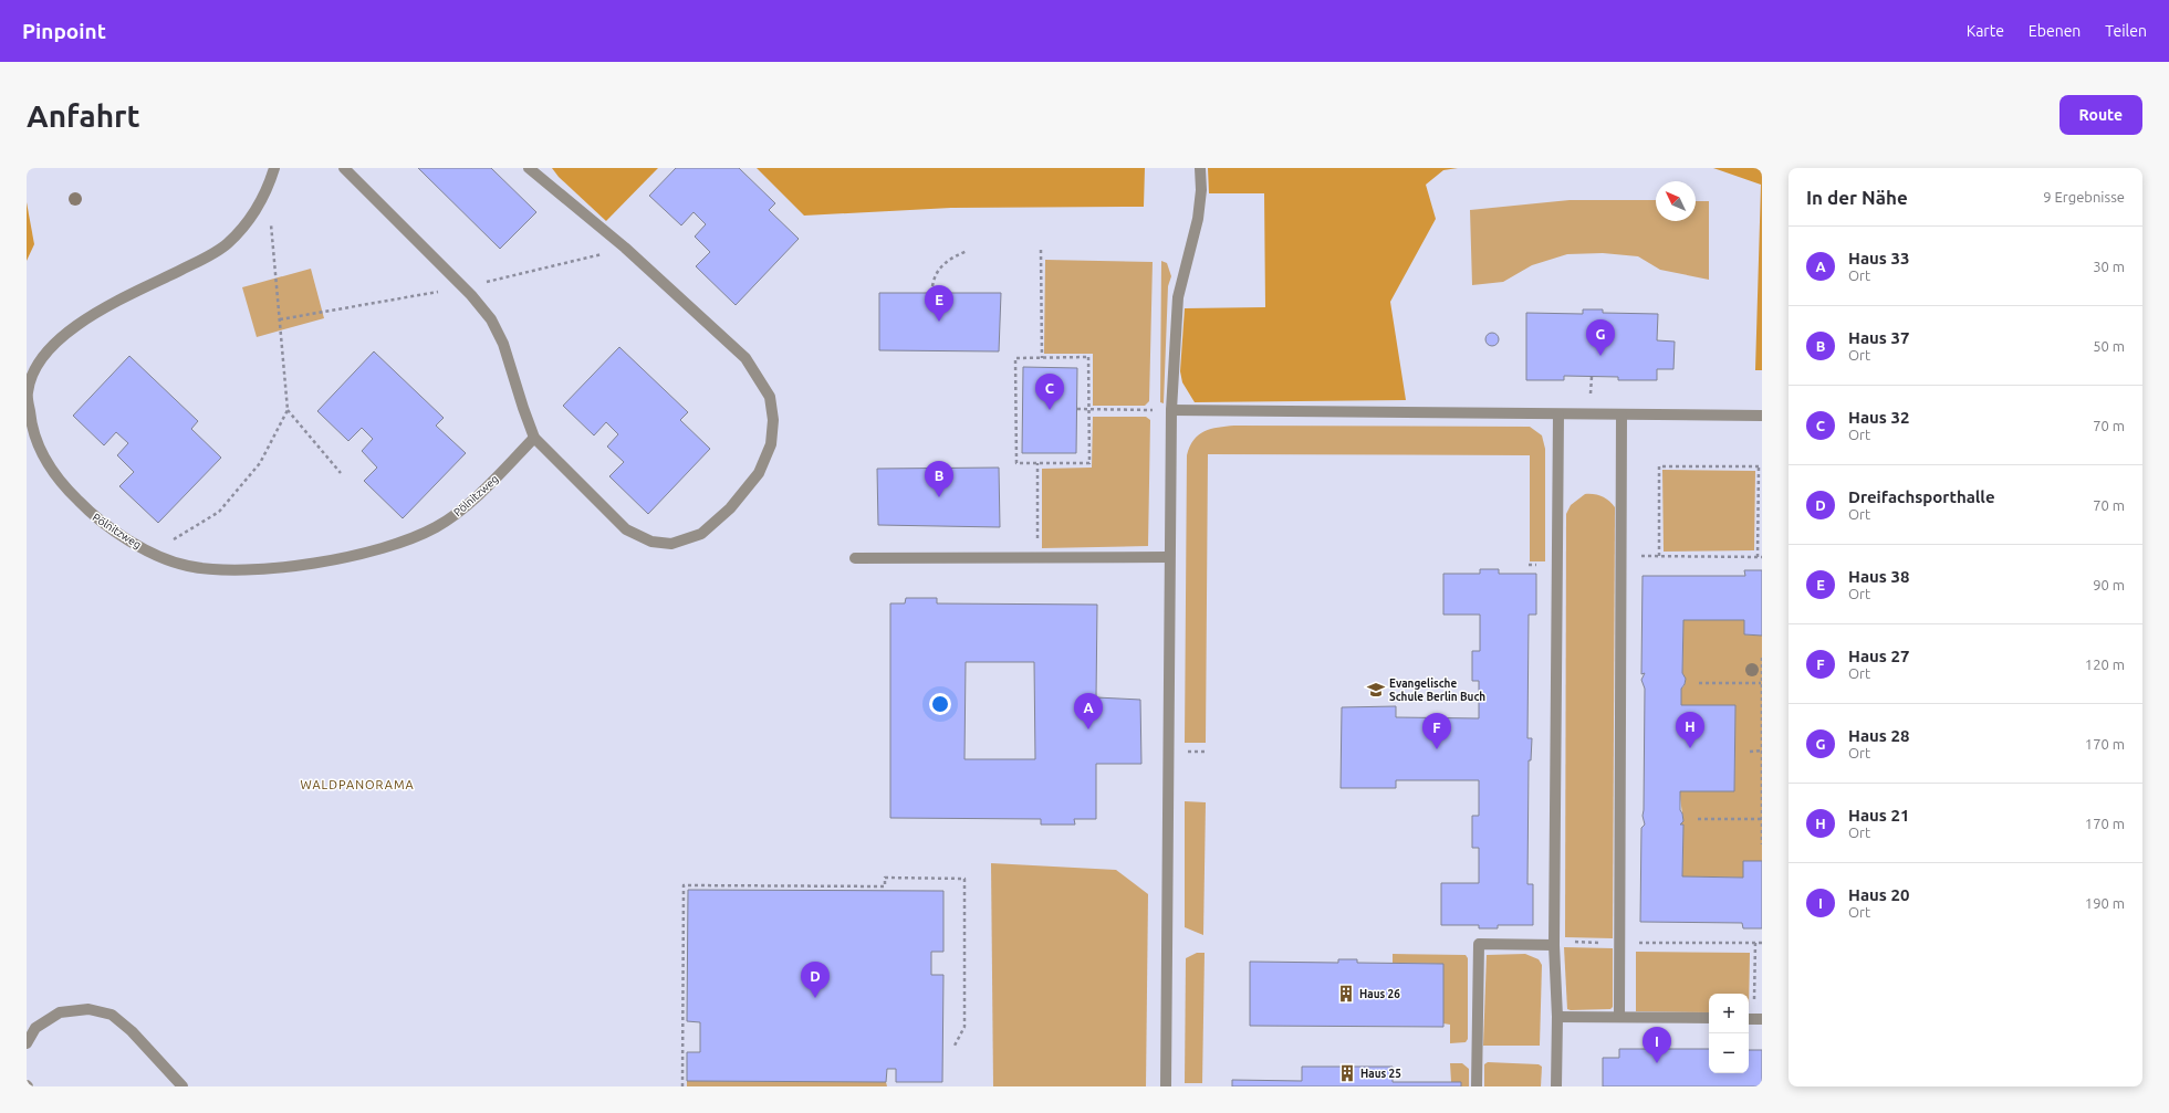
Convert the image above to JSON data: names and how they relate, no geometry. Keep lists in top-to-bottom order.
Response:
{
  "streets": {
    "lane": ["Pölnitzweg"]
  },
  "districts": ["WALDPANORAMA"],
  "places": {
    "school or university": ["Evangelische Schule Berlin Buch"],
    "building": ["Haus 26", "Haus 25"]
  },
  "north": "top left",
  "page": {
    "header": "Pinpoint",
    "nav": ["Karte", "Ebenen", "Teilen"],
    "buttons": "Route",
    "title": "Anfahrt",
    "heading": ["In der Nähe", "9 Ergebnisse"],
    "list": [
      {
        "mark": "A",
        "name": "Haus 33",
        "note": "Ort",
        "value": "30 m"
      },
      {
        "mark": "B",
        "name": "Haus 37",
        "note": "Ort",
        "value": "50 m"
      },
      {
        "mark": "C",
        "name": "Haus 32",
        "note": "Ort",
        "value": "70 m"
      },
      {
        "mark": "D",
        "name": "Dreifachsporthalle",
        "note": "Ort",
        "value": "70 m"
      },
      {
        "mark": "E",
        "name": "Haus 38",
        "note": "Ort",
        "value": "90 m"
      },
      {
        "mark": "F",
        "name": "Haus 27",
        "note": "Ort",
        "value": "120 m"
      },
      {
        "mark": "G",
        "name": "Haus 28",
        "note": "Ort",
        "value": "170 m"
      },
      {
        "mark": "H",
        "name": "Haus 21",
        "note": "Ort",
        "value": "170 m"
      },
      {
        "mark": "I",
        "name": "Haus 20",
        "note": "Ort",
        "value": "190 m"
      }
    ],
    "pins": [
      "E",
      "G",
      "C",
      "B",
      "A",
      "H",
      "F",
      "D",
      "I"
    ],
    "map_buttons": ["+", "−"]
  }
}
